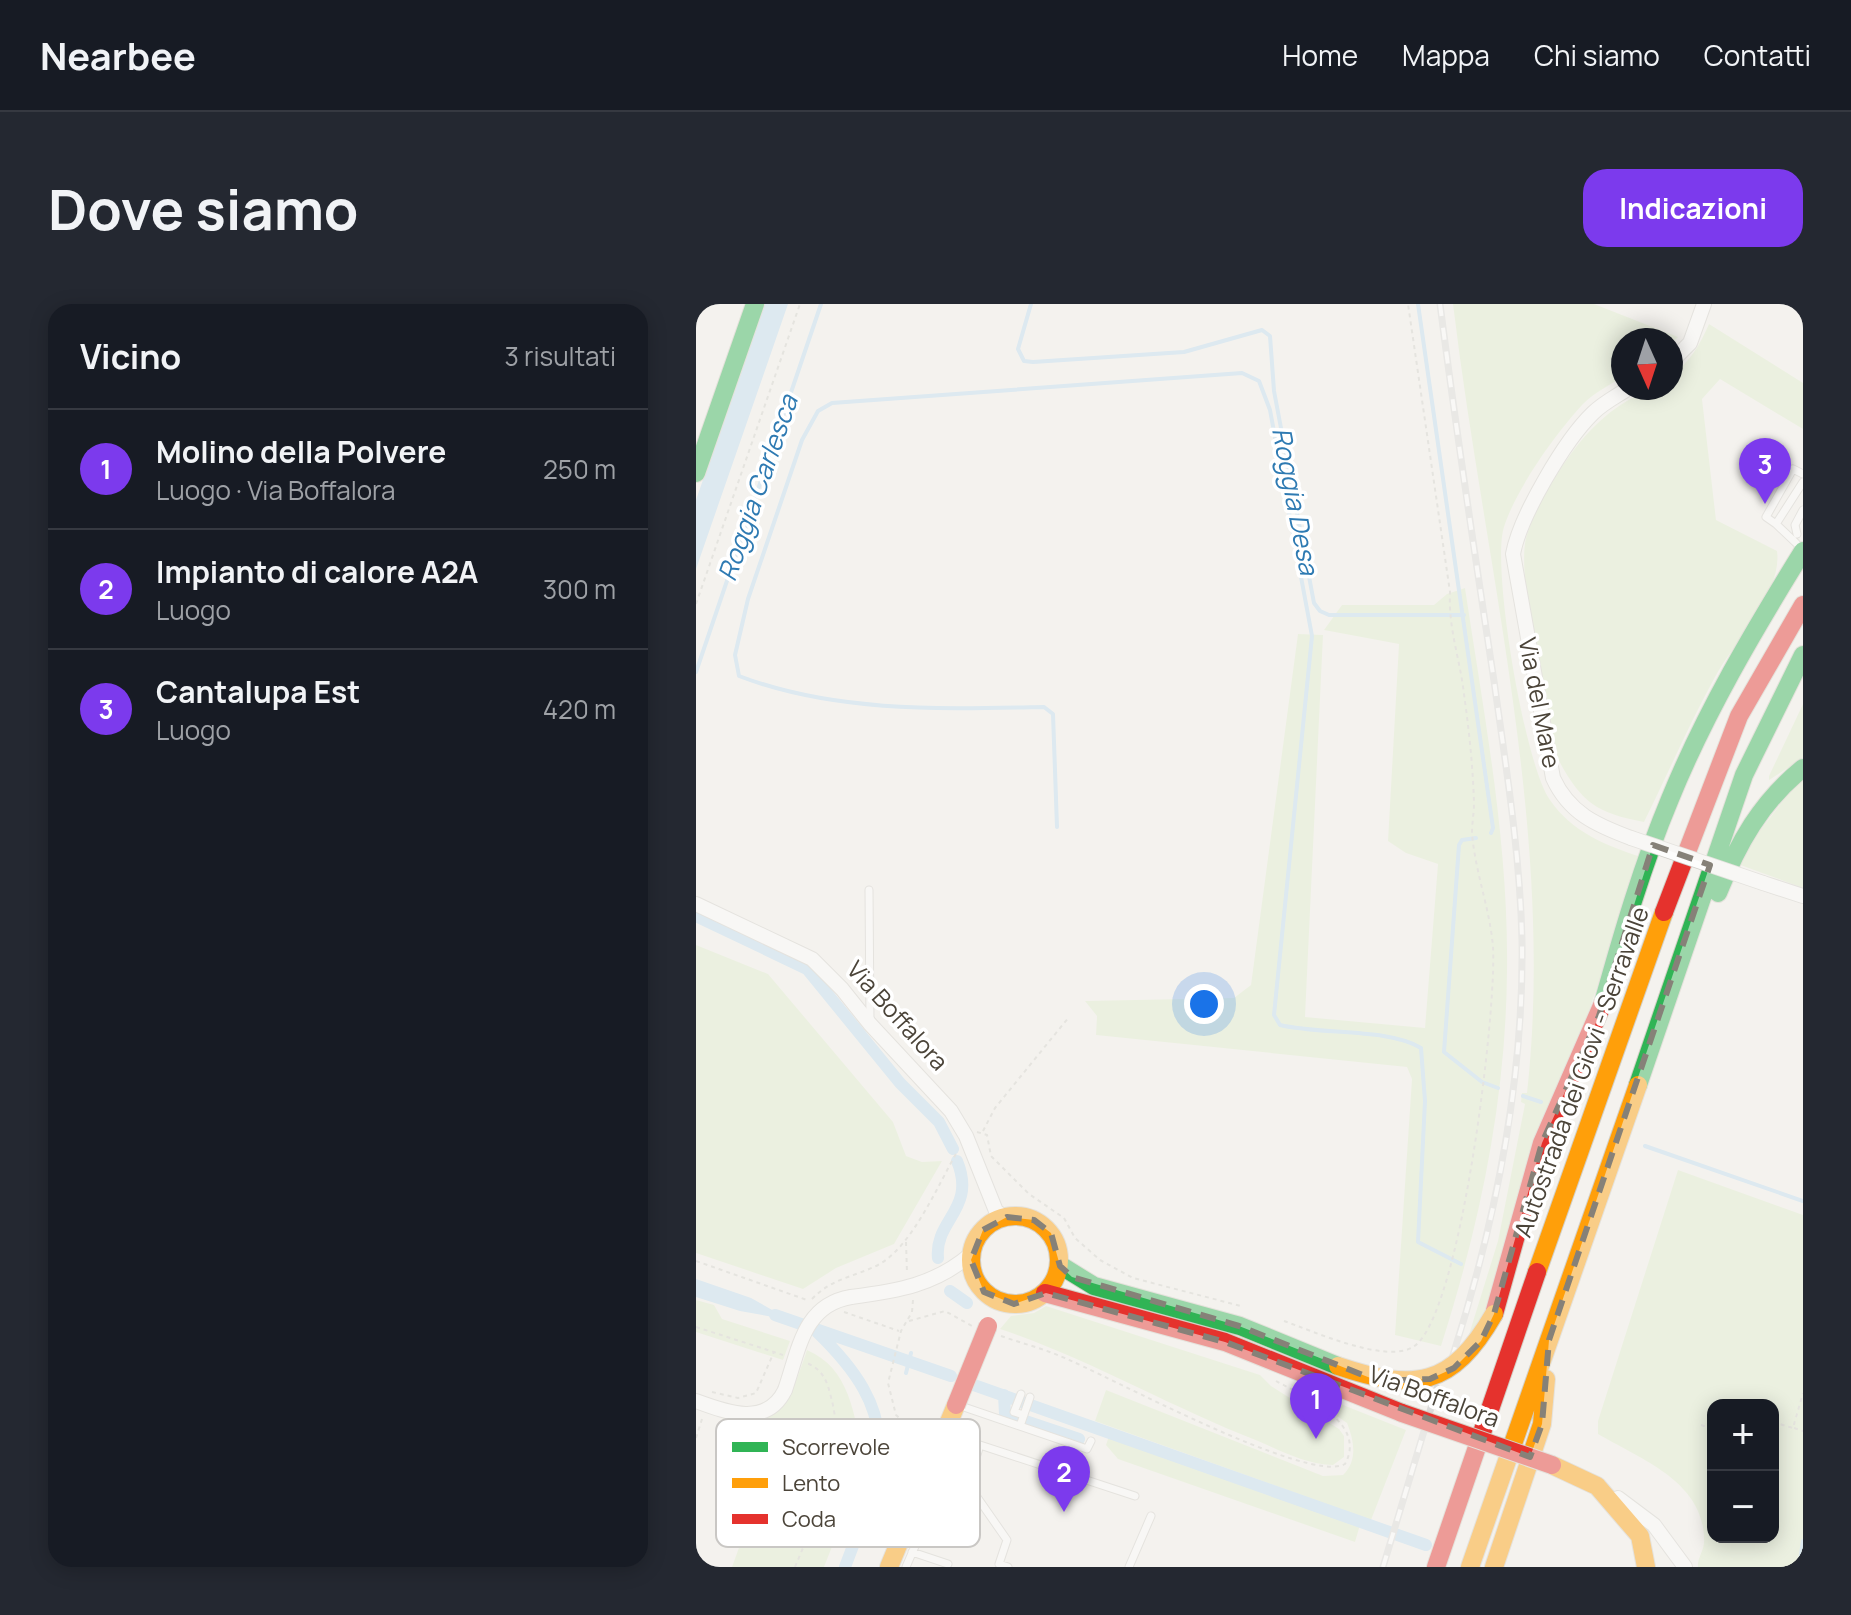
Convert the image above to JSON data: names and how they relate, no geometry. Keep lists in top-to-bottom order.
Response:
{
  "streets": {
    "main road": ["Via Boffalora", "Autostrada dei Giovi - Serravalle"],
    "street": ["Via del Mare"]
  },
  "water": ["Roggia Carlesca", "Roggia Desa"],
  "legend": ["Scorrevole", "Lento", "Coda"],
  "north": "bottom",
  "page": {
    "header": "Nearbee",
    "nav": [
      "Home",
      "Mappa",
      "Chi siamo",
      "Contatti"
    ],
    "buttons": "Indicazioni",
    "title": "Dove siamo",
    "heading": ["Vicino", "3 risultati"],
    "list": [
      {
        "mark": "1",
        "name": "Molino della Polvere",
        "note": "Luogo · Via Boffalora",
        "value": "250 m"
      },
      {
        "mark": "2",
        "name": "Impianto di calore A2A",
        "note": "Luogo",
        "value": "300 m"
      },
      {
        "mark": "3",
        "name": "Cantalupa Est",
        "note": "Luogo",
        "value": "420 m"
      }
    ],
    "pins": ["3", "1", "2"],
    "map_buttons": ["+", "−"]
  }
}
